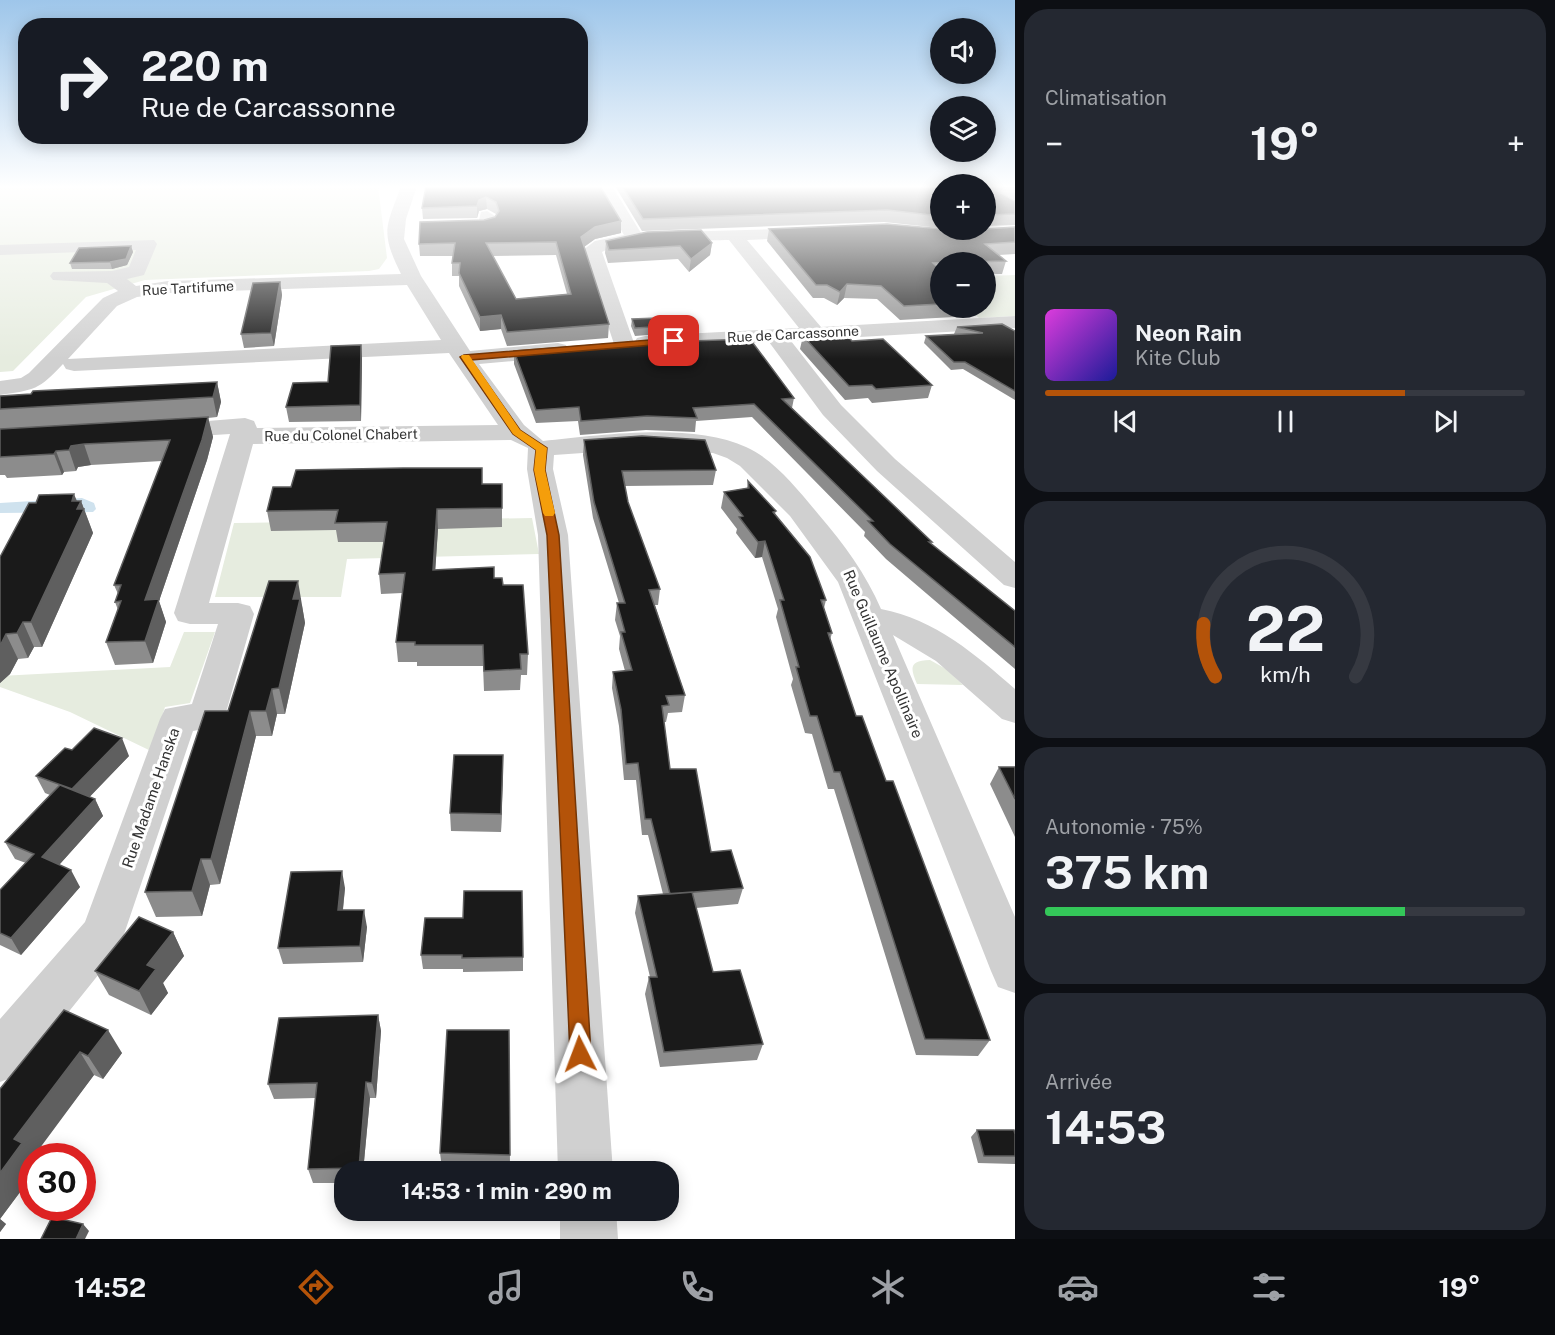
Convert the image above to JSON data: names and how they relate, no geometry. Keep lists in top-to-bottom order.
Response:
{
  "streets": {
    "street": [
      "Rue Tartifume",
      "Rue de Carcassonne",
      "Rue du Colonel Chabert",
      "Rue Guillaume Apollinaire",
      "Rue Madame Hanska"
    ]
  },
  "crossings": [
    ["Rue du Colonel Chabert", "Rue Guillaume Apollinaire"],
    ["Rue du Colonel Chabert", "Rue Madame Hanska"]
  ],
  "page": {
    "tile": [
      "Climatisation",
      ["Autonomie · 75%", "375 km"],
      ["Arrivée", "14:53"]
    ],
    "map_buttons": ["+", "−"],
    "turn": ["220 m", "Rue de Carcassonne"],
    "heat": ["−", "19°", "+"],
    "song": ["Neon Rain", "Kite Club"],
    "limit": "30",
    "trip": "14:53 · 1 min · 290 m",
    "tabs": ["14:52", "19°"],
    "gauge": ["22", "km/h"]
  }
}
